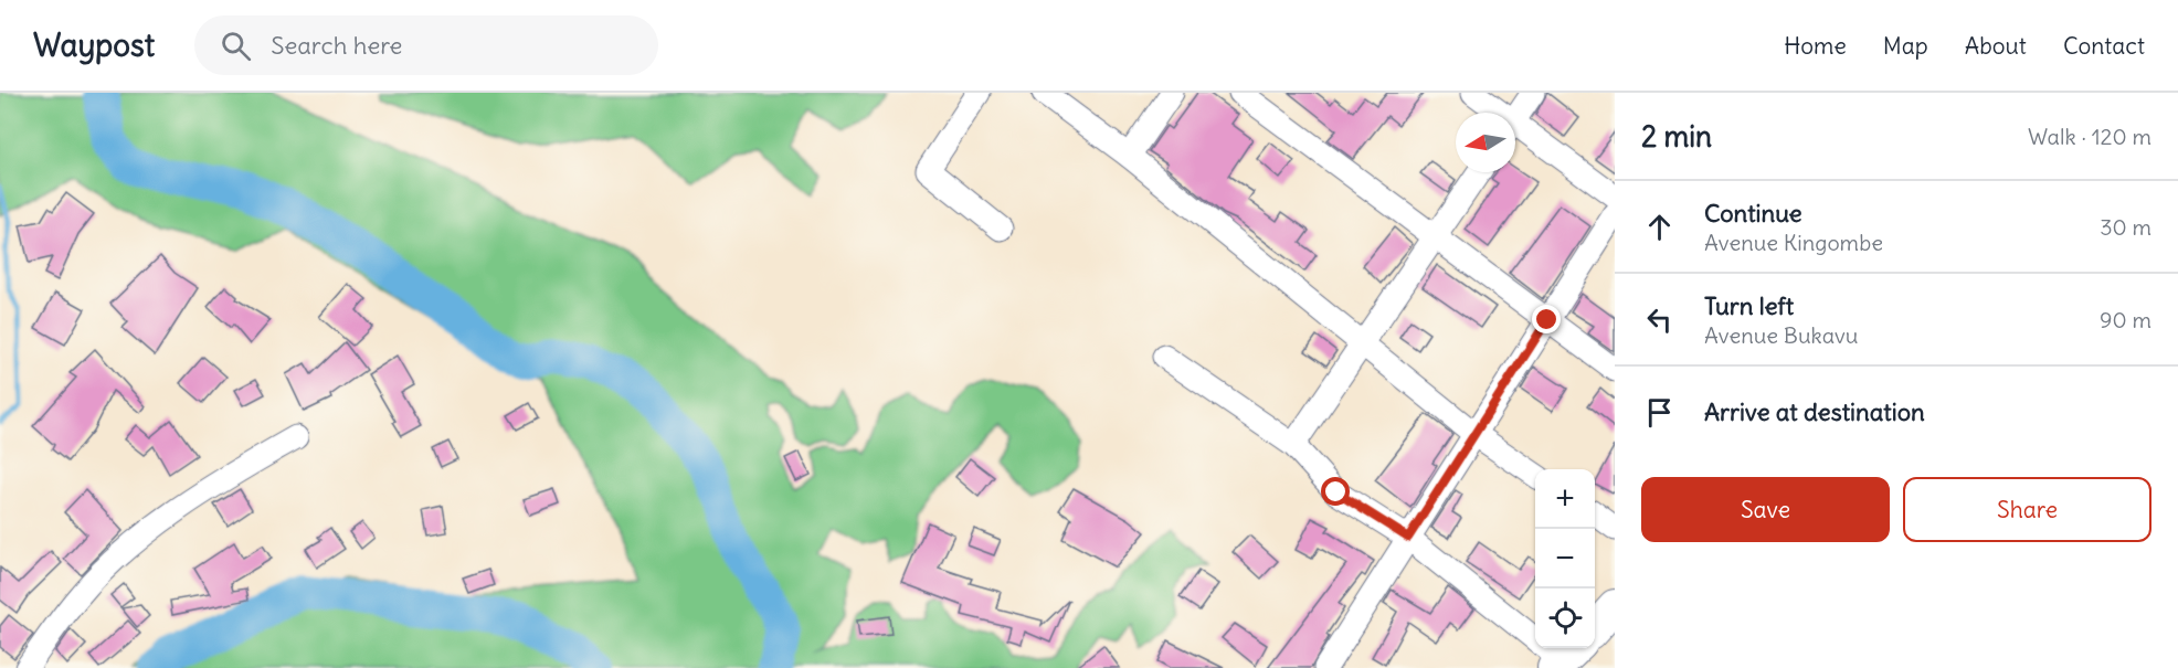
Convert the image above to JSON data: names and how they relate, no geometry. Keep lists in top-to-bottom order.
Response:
{
  "north": "left",
  "page": {
    "header": "Waypost",
    "search": "Search here",
    "nav": [
      "Home",
      "Map",
      "About",
      "Contact"
    ],
    "heading": ["2 min", "Walk · 120 m"],
    "list": [
      ["Continue", "Avenue Kingombe", "30 m"],
      ["Turn left", "Avenue Bukavu", "90 m"],
      "Arrive at destination"
    ],
    "buttons": ["Save", "Share"],
    "map_buttons": ["+", "−"]
  }
}
